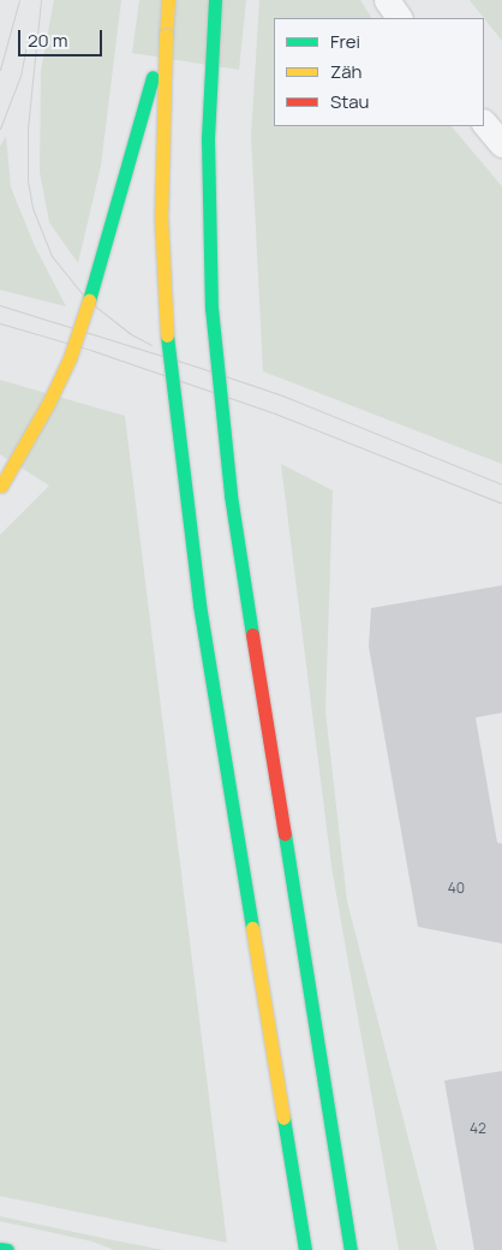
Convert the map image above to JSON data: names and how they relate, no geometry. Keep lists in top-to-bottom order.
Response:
{
  "house_numbers": ["40", "42"],
  "legend": ["Frei", "Zäh", "Stau"],
  "scale_bar": "20 m"
}
